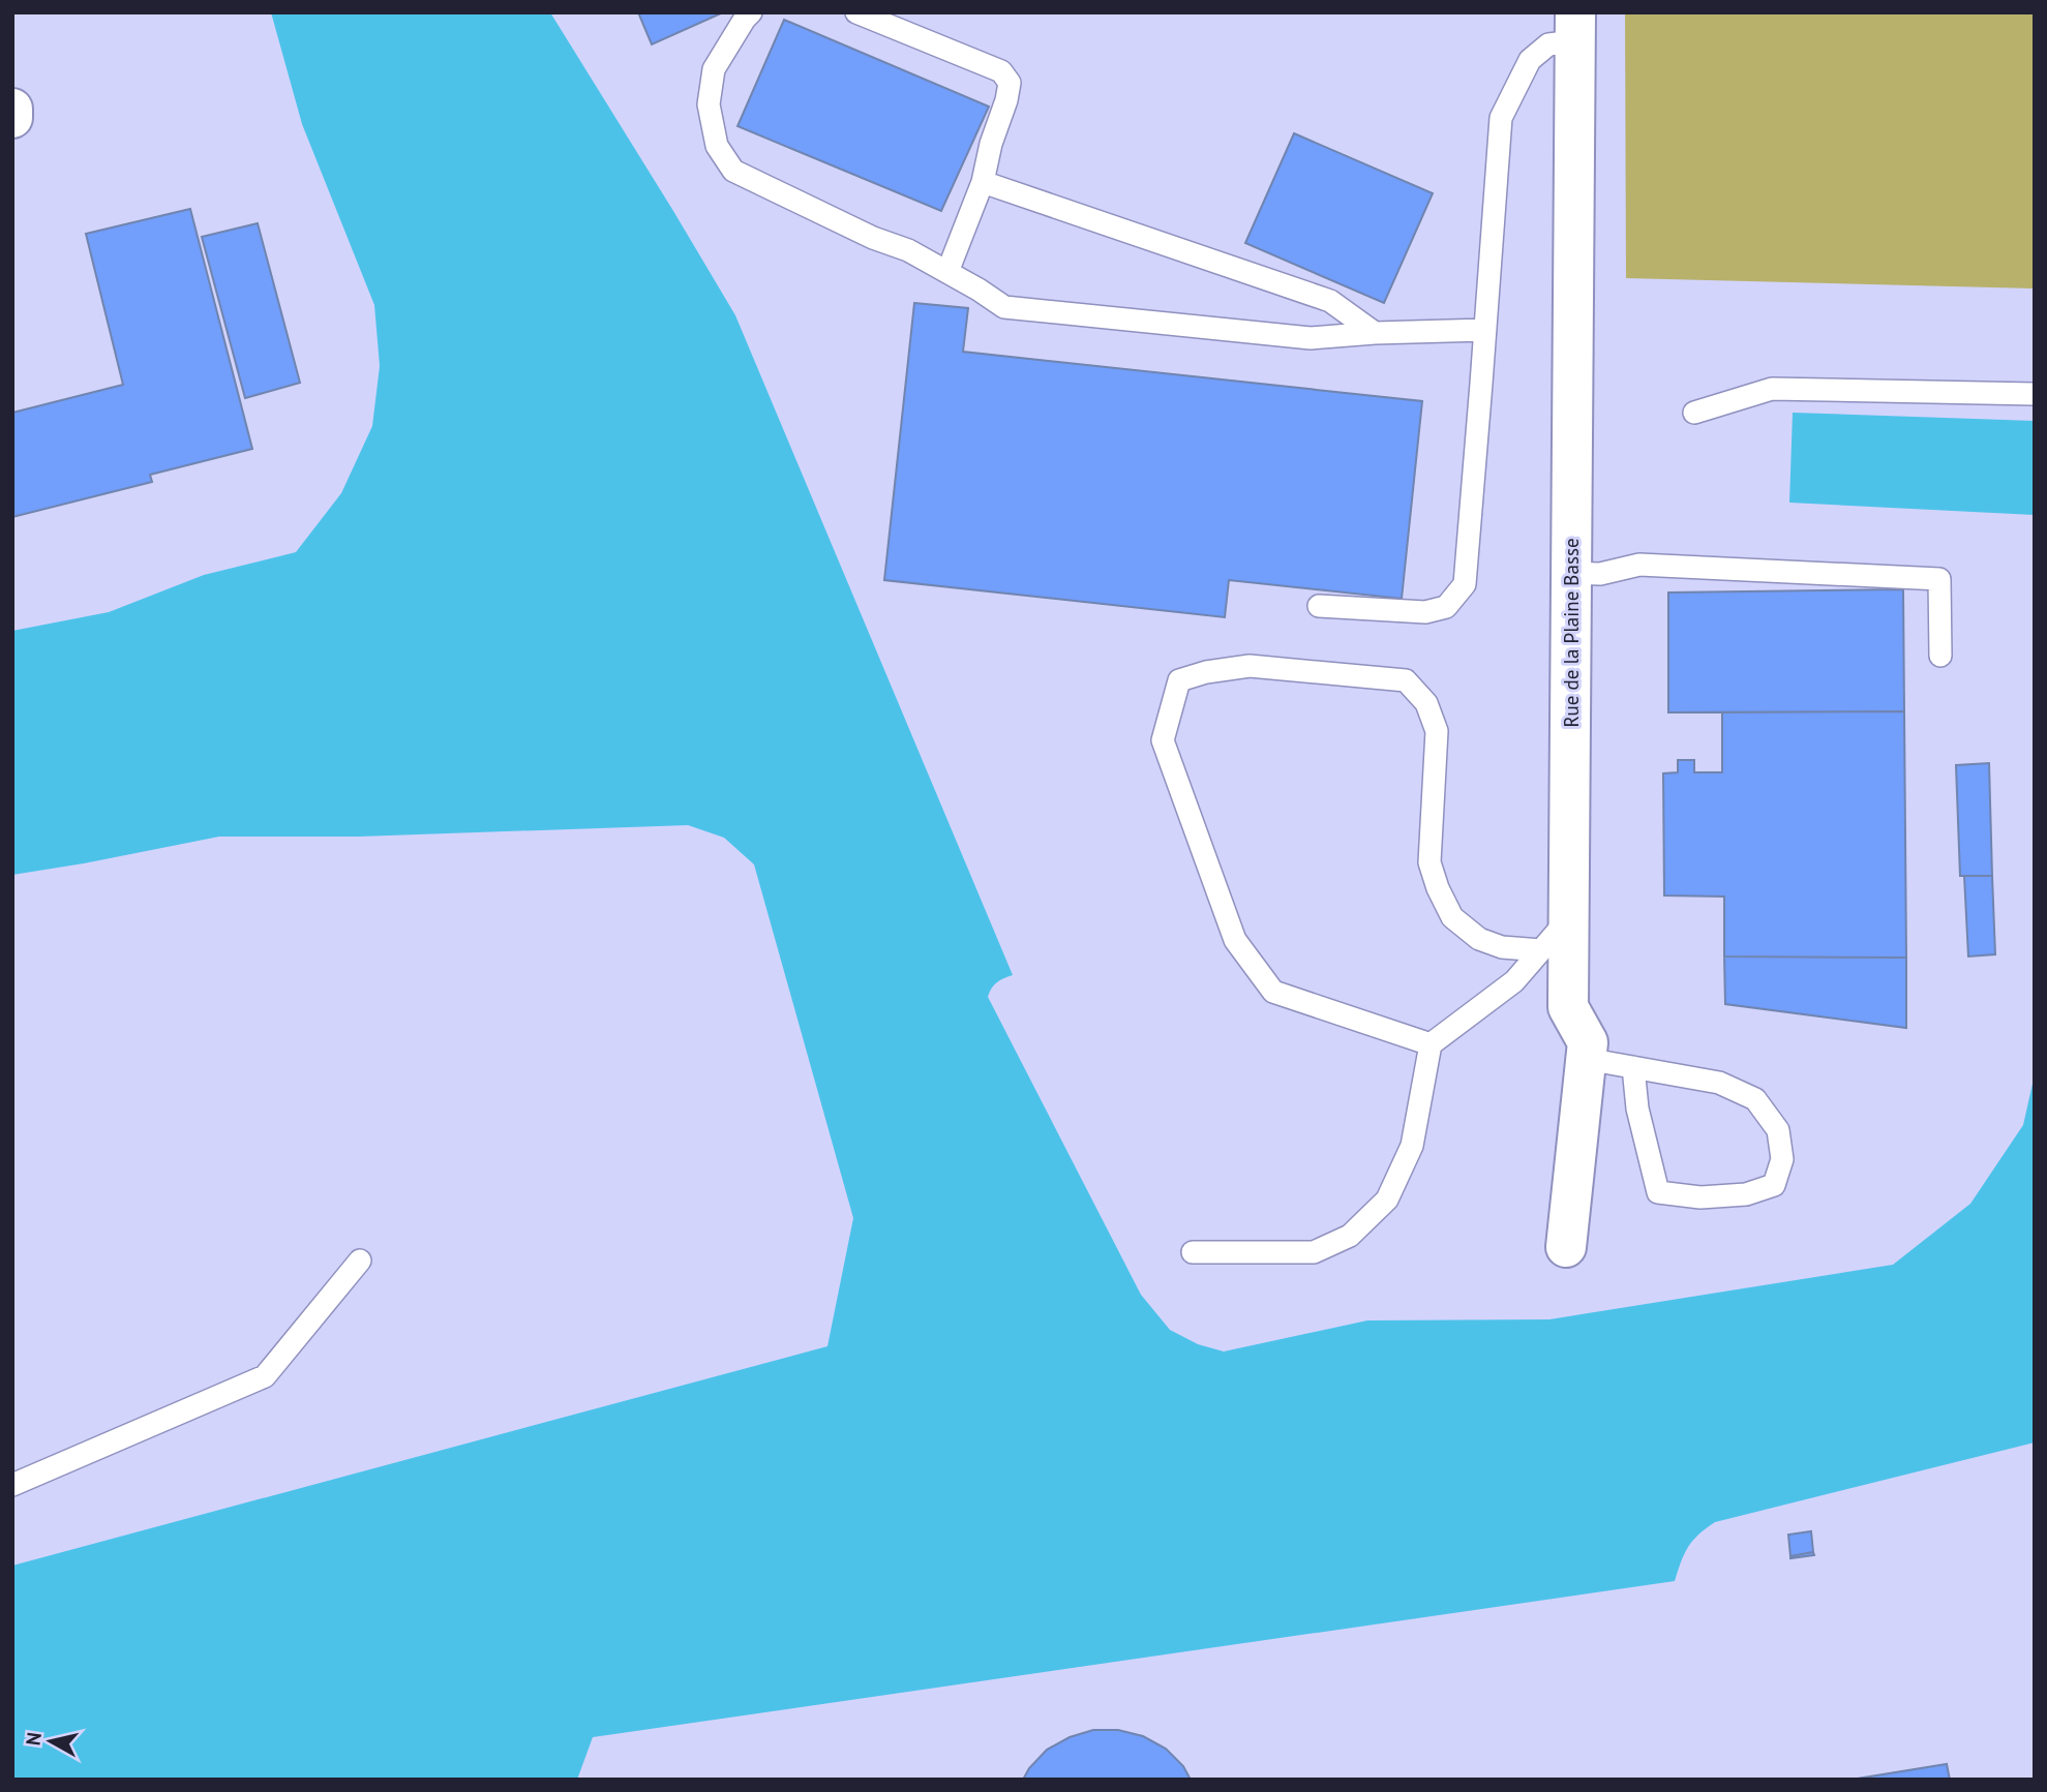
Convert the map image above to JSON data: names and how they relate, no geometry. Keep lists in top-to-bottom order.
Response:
{
  "streets": {
    "street": ["Rue de la Plaine Basse"]
  },
  "north": "left"
}
